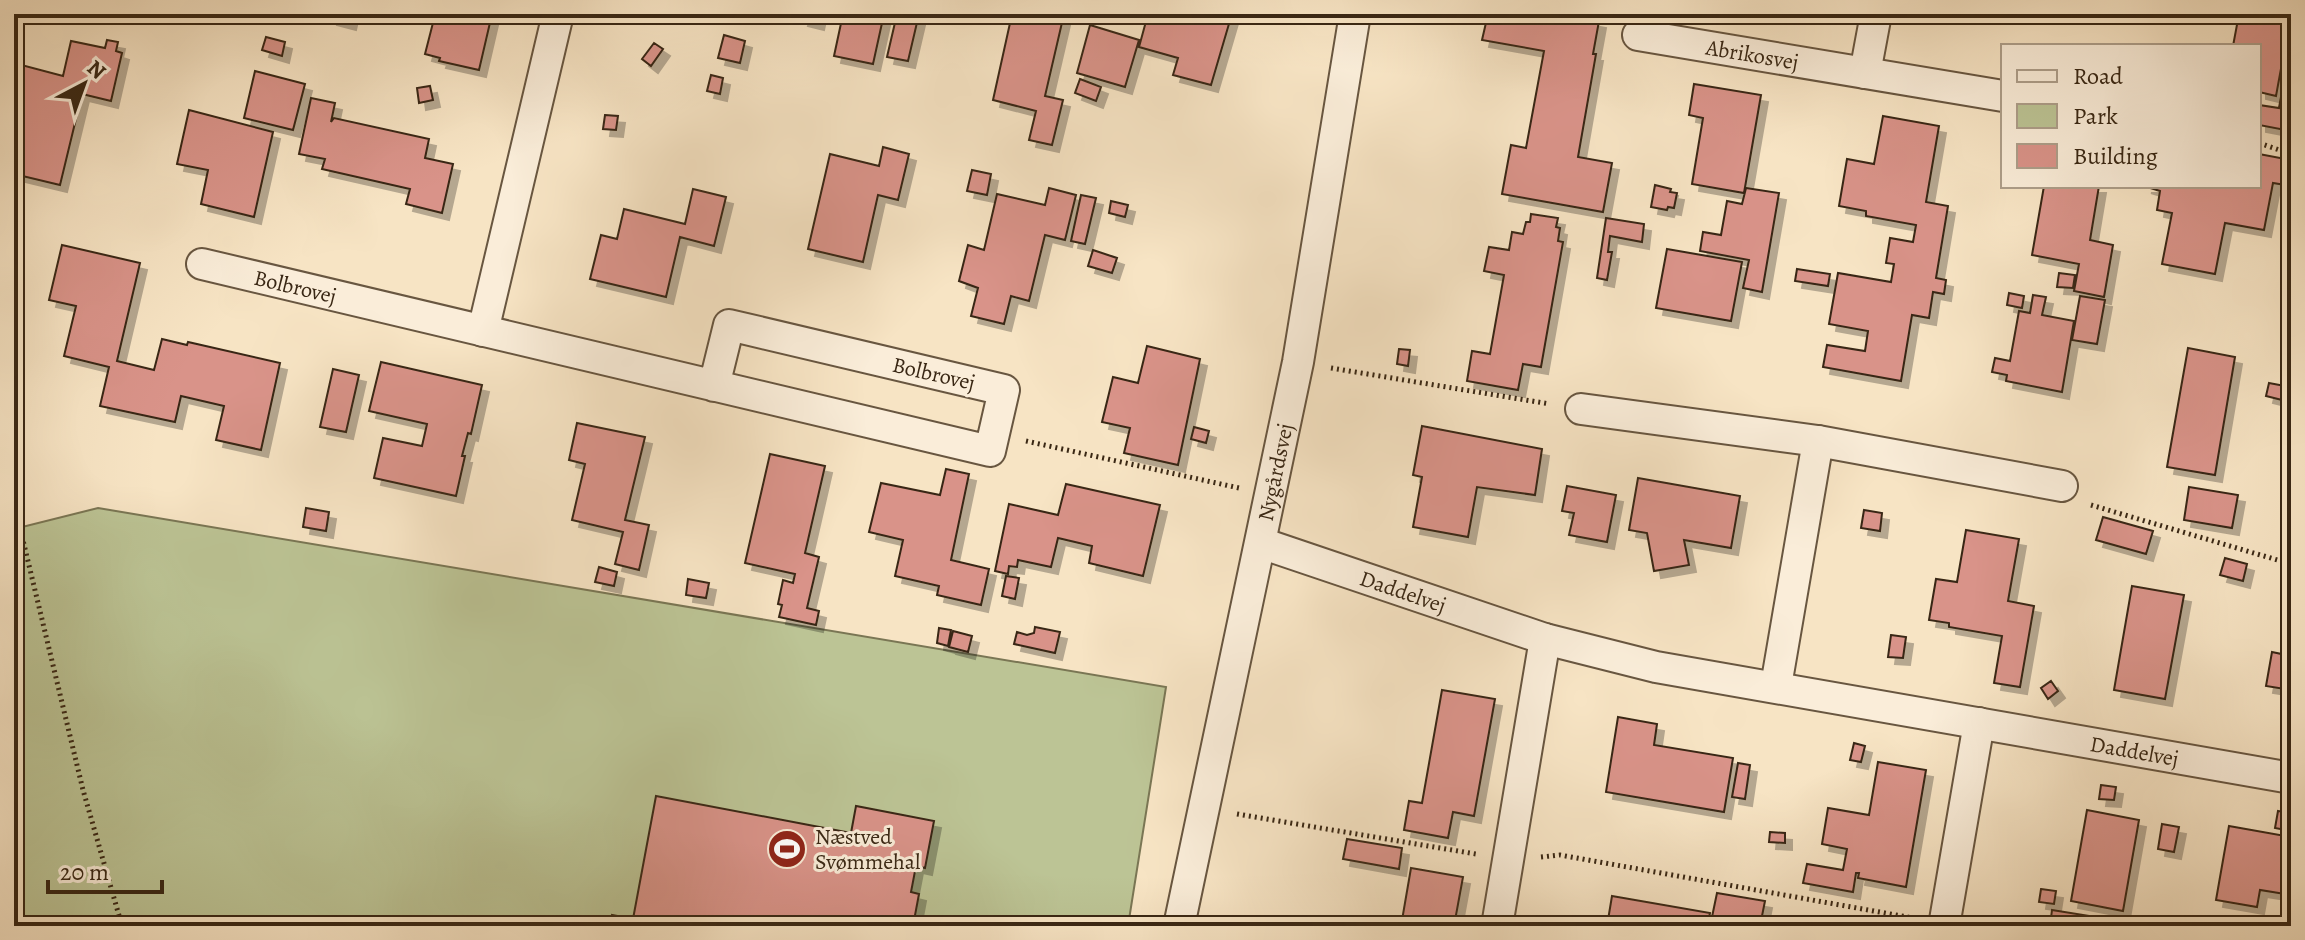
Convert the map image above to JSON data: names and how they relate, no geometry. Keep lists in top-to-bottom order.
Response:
{
  "streets": {
    "street": [
      "Abrikosvej",
      "Bolbrovej",
      "Nygårdsvej",
      "Daddelvej"
    ]
  },
  "crossings": [
    ["Nygårdsvej", "Daddelvej"]
  ],
  "places": {
    "sports": ["Næstved Svømmehal"]
  },
  "legend": ["Road", "Park", "Building"],
  "scale_bar": "20 m",
  "north": "top right"
}
